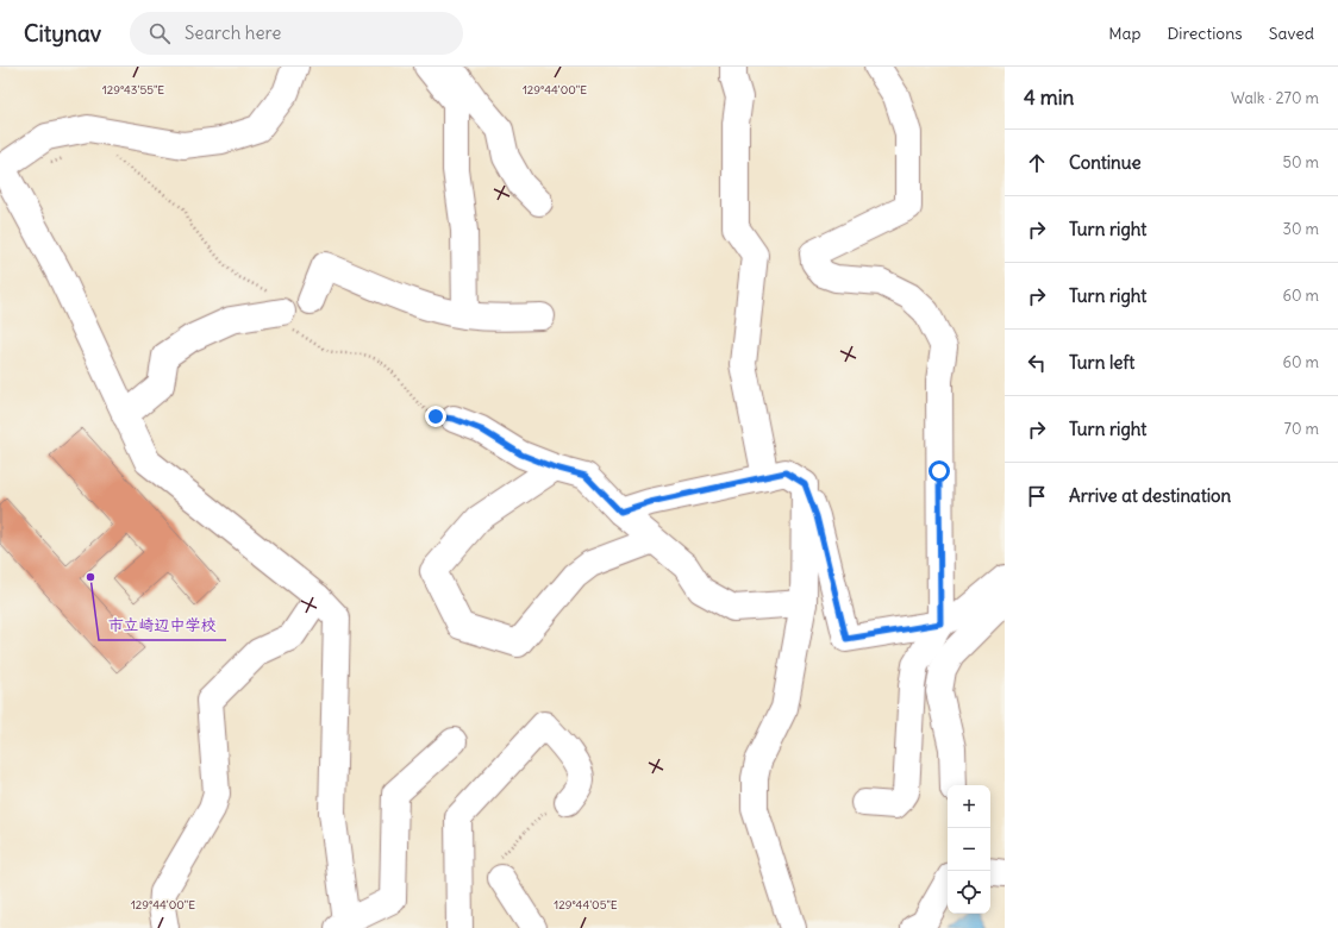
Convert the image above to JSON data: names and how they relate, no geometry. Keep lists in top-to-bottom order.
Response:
{
  "places": ["市立崎辺中学校"],
  "page": {
    "header": "Citynav",
    "search": "Search here",
    "nav": ["Map", "Directions", "Saved"],
    "heading": ["4 min", "Walk · 270 m"],
    "list": [
      ["Continue", "50 m"],
      ["Turn right", "30 m"],
      ["Turn right", "60 m"],
      ["Turn left", "60 m"],
      ["Turn right", "70 m"],
      "Arrive at destination"
    ],
    "map_buttons": ["+", "−"]
  },
  "coordinates": ["129°43'55\"E", "129°44'00\"E", "129°44'05\"E"]
}
